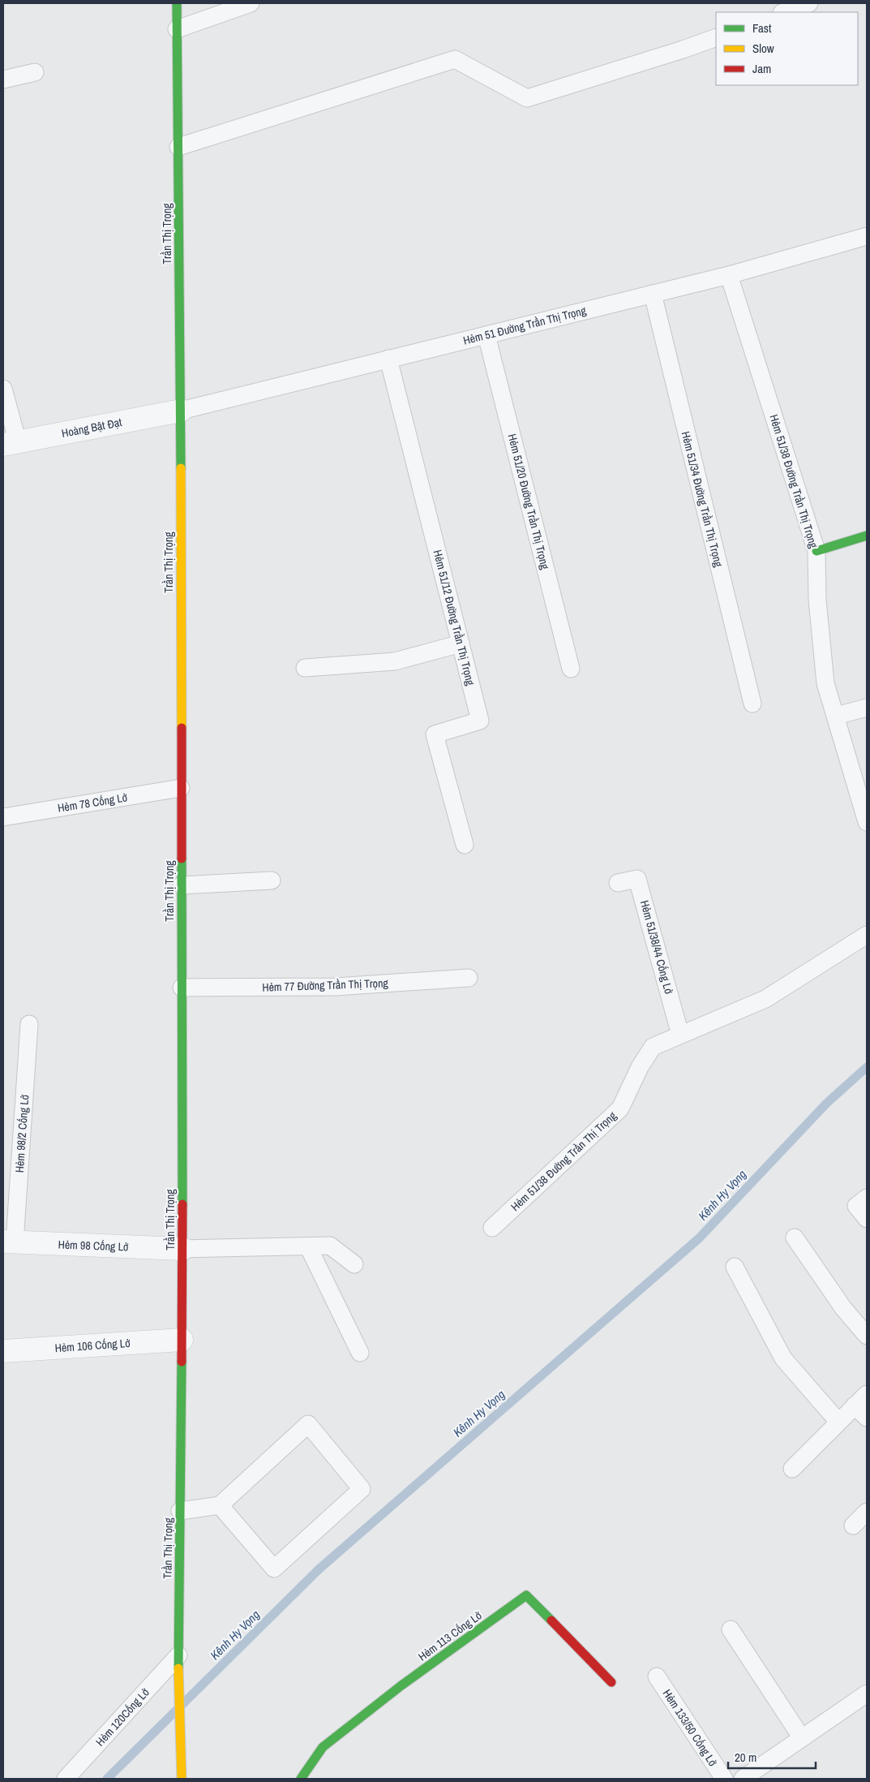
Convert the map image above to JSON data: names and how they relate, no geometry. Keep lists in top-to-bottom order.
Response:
{
  "streets": {
    "street": [
      "Trần Thị Trọng",
      "Hoàng Bật Đạt",
      "Hẻm 98 Cống Lở",
      "Hẻm 106 Cống Lở",
      "Hẻm 113 Cống Lở"
    ],
    "lane": [
      "Hẻm 51 Đường Trần Thị Trọng",
      "Hẻm 51/38 Đường Trần Thị Trọng",
      "Hẻm 51/34 Đường Trần Thị Trọng",
      "Hẻm 51/20 Đường Trần Thị Trọng",
      "Hẻm 51/12 Đường Trần Thị Trọng",
      "Hẻm 78 Cống Lở",
      "Hẻm 51/38/44 Cống Lở",
      "Hẻm 77 Đường Trần Thị Trọng",
      "Hẻm 98/2 Cống Lở",
      "Hẻm 120Cống Lở",
      "Hẻm 133/50 Cống Lở"
    ]
  },
  "crossings": [
    ["Trần Thị Trọng", "Hẻm 51 Đường Trần Thị Trọng"],
    ["Trần Thị Trọng", "Hoàng Bật Đạt"],
    ["Trần Thị Trọng", "Hẻm 78 Cống Lở"],
    ["Trần Thị Trọng", "Hẻm 77 Đường Trần Thị Trọng"],
    ["Trần Thị Trọng", "Hẻm 98 Cống Lở"],
    ["Trần Thị Trọng", "Hẻm 106 Cống Lở"],
    ["Trần Thị Trọng", "Hẻm 120Cống Lở"],
    ["Hẻm 51 Đường Trần Thị Trọng", "Hoàng Bật Đạt"],
    ["Hẻm 51 Đường Trần Thị Trọng", "Hẻm 51/38 Đường Trần Thị Trọng"],
    ["Hẻm 51 Đường Trần Thị Trọng", "Hẻm 51/34 Đường Trần Thị Trọng"],
    ["Hẻm 51 Đường Trần Thị Trọng", "Hẻm 51/20 Đường Trần Thị Trọng"],
    ["Hẻm 51 Đường Trần Thị Trọng", "Hẻm 51/12 Đường Trần Thị Trọng"],
    ["Hẻm 51/38 Đường Trần Thị Trọng", "Hẻm 51/38/44 Cống Lở"],
    ["Hẻm 98/2 Cống Lở", "Hẻm 98 Cống Lở"]
  ],
  "water": ["Kênh Hy Vọng"],
  "legend": ["Fast", "Slow", "Jam"],
  "scale_bar": "20 m"
}
